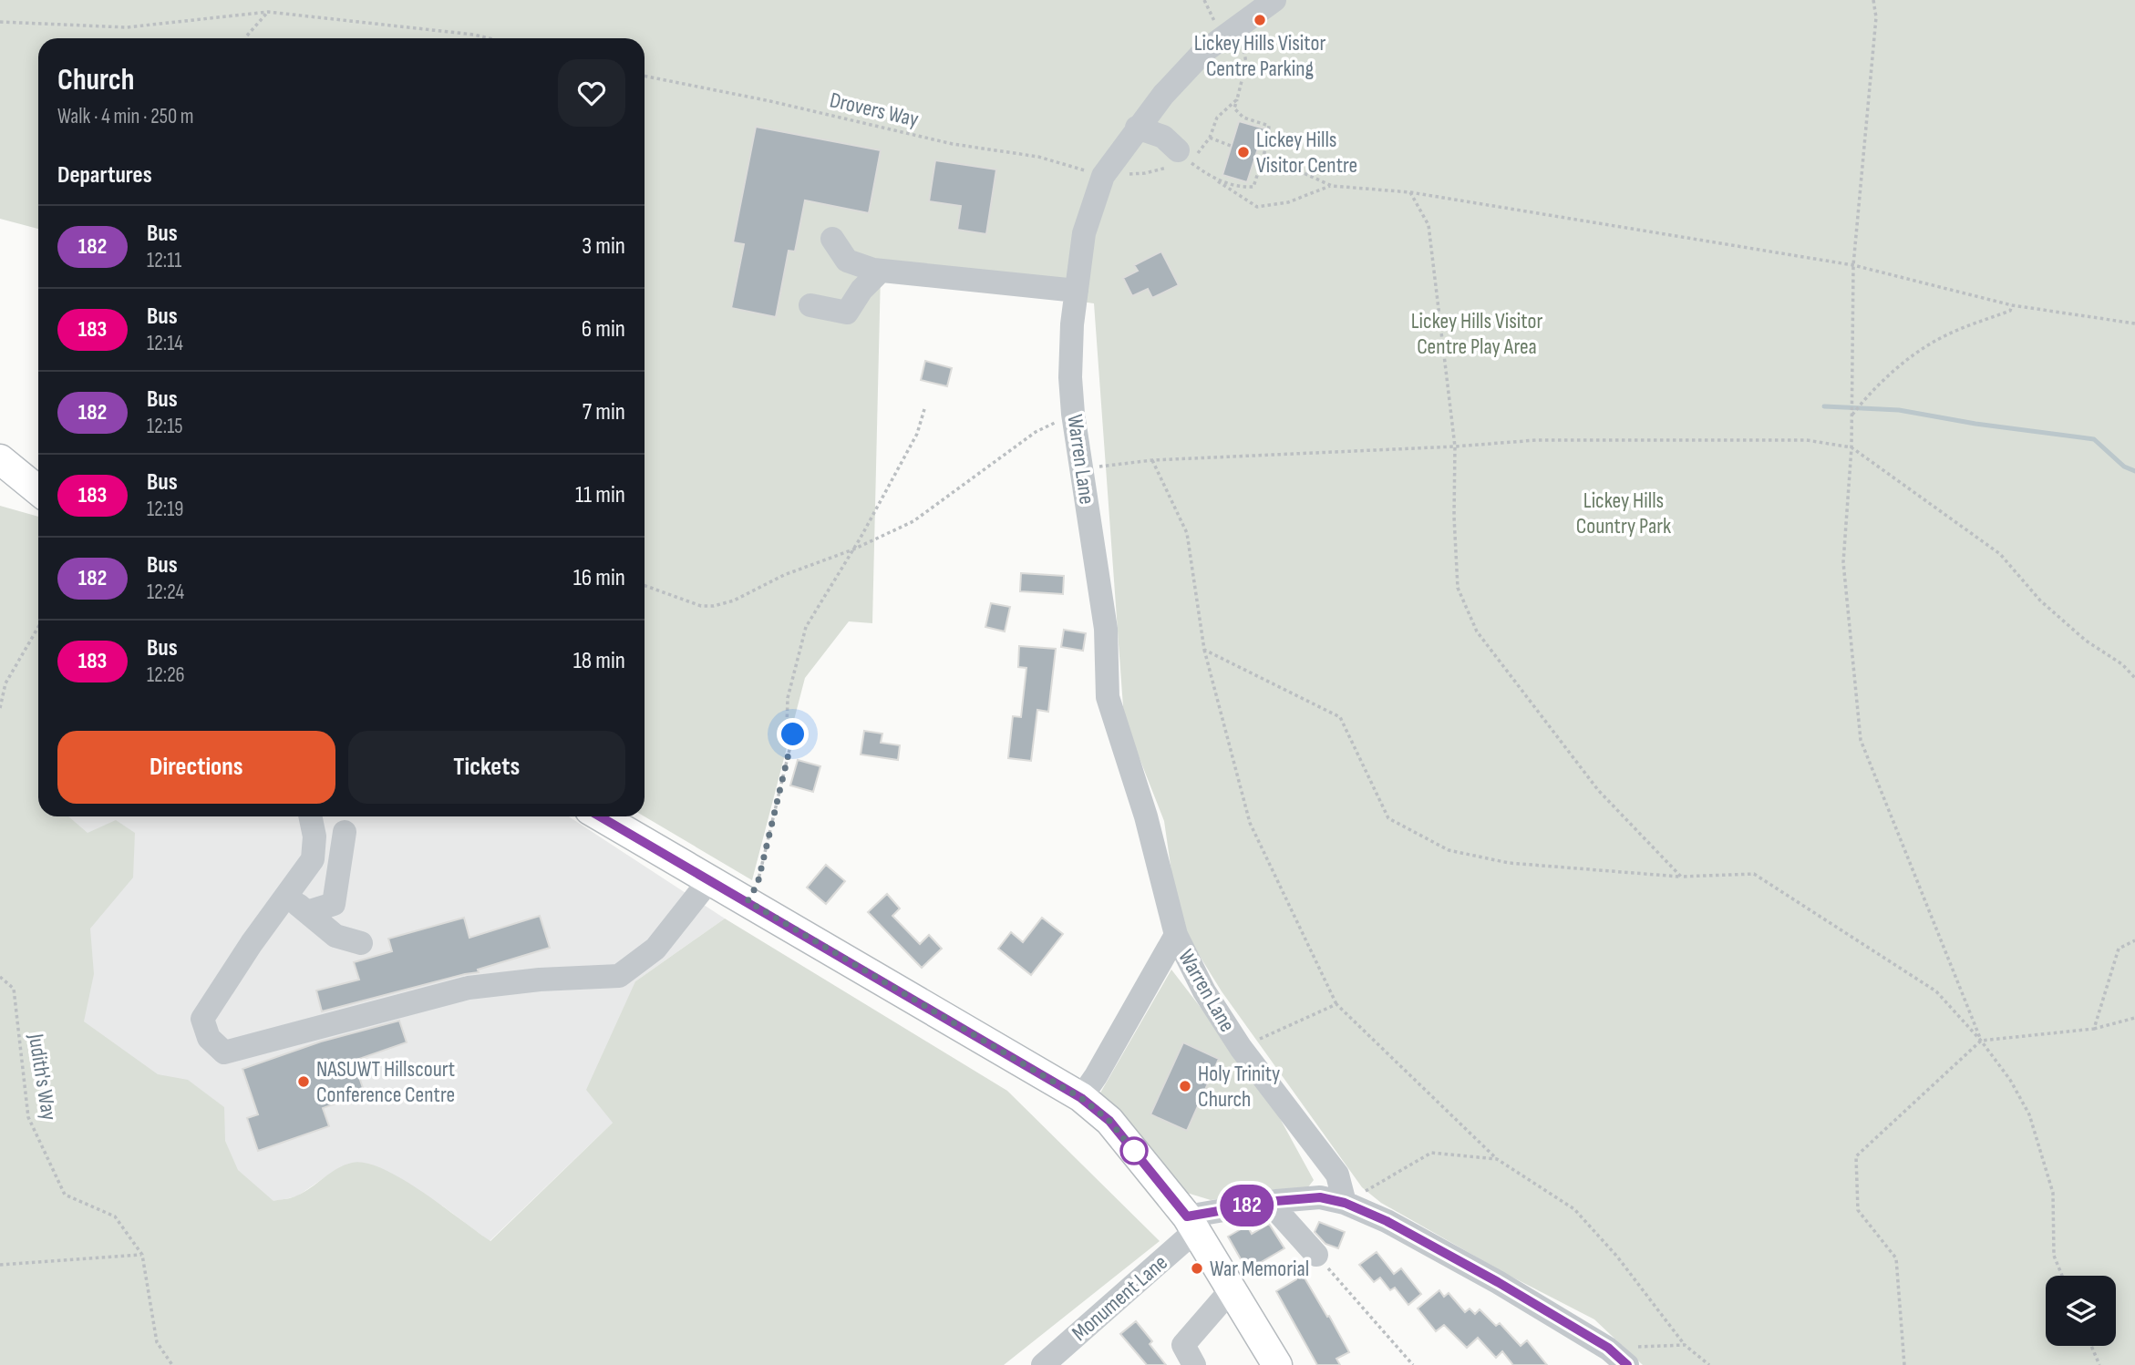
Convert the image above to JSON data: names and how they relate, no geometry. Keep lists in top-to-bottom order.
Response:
{
  "streets": {
    "street": ["Warren Lane", "Monument Lane"],
    "path": ["Drovers Way", "Judith's Way"]
  },
  "crossings": [
    ["Drovers Way", "Warren Lane"]
  ],
  "parks": ["Lickey Hills Visitor Centre Play Area", "Lickey Hills Country Park"],
  "places": [
    "Lickey Hills Visitor Centre Parking",
    "Lickey Hills Visitor Centre",
    "NASUWT Hillscourt Conference Centre",
    "Holy Trinity Church",
    "War Memorial"
  ],
  "lines": ["bus line 182"],
  "page": {
    "on_map": "182",
    "heading": [
      ["Church", "Walk · 4 min · 250 m"],
      "Departures"
    ],
    "list": [
      {
        "mark": "182",
        "name": "Bus",
        "note": "12:11",
        "value": "3 min"
      },
      {
        "mark": "183",
        "name": "Bus",
        "note": "12:14",
        "value": "6 min"
      },
      {
        "mark": "182",
        "name": "Bus",
        "note": "12:15",
        "value": "7 min"
      },
      {
        "mark": "183",
        "name": "Bus",
        "note": "12:19",
        "value": "11 min"
      },
      {
        "mark": "182",
        "name": "Bus",
        "note": "12:24",
        "value": "16 min"
      },
      {
        "mark": "183",
        "name": "Bus",
        "note": "12:26",
        "value": "18 min"
      }
    ],
    "buttons": ["Directions", "Tickets"]
  }
}
